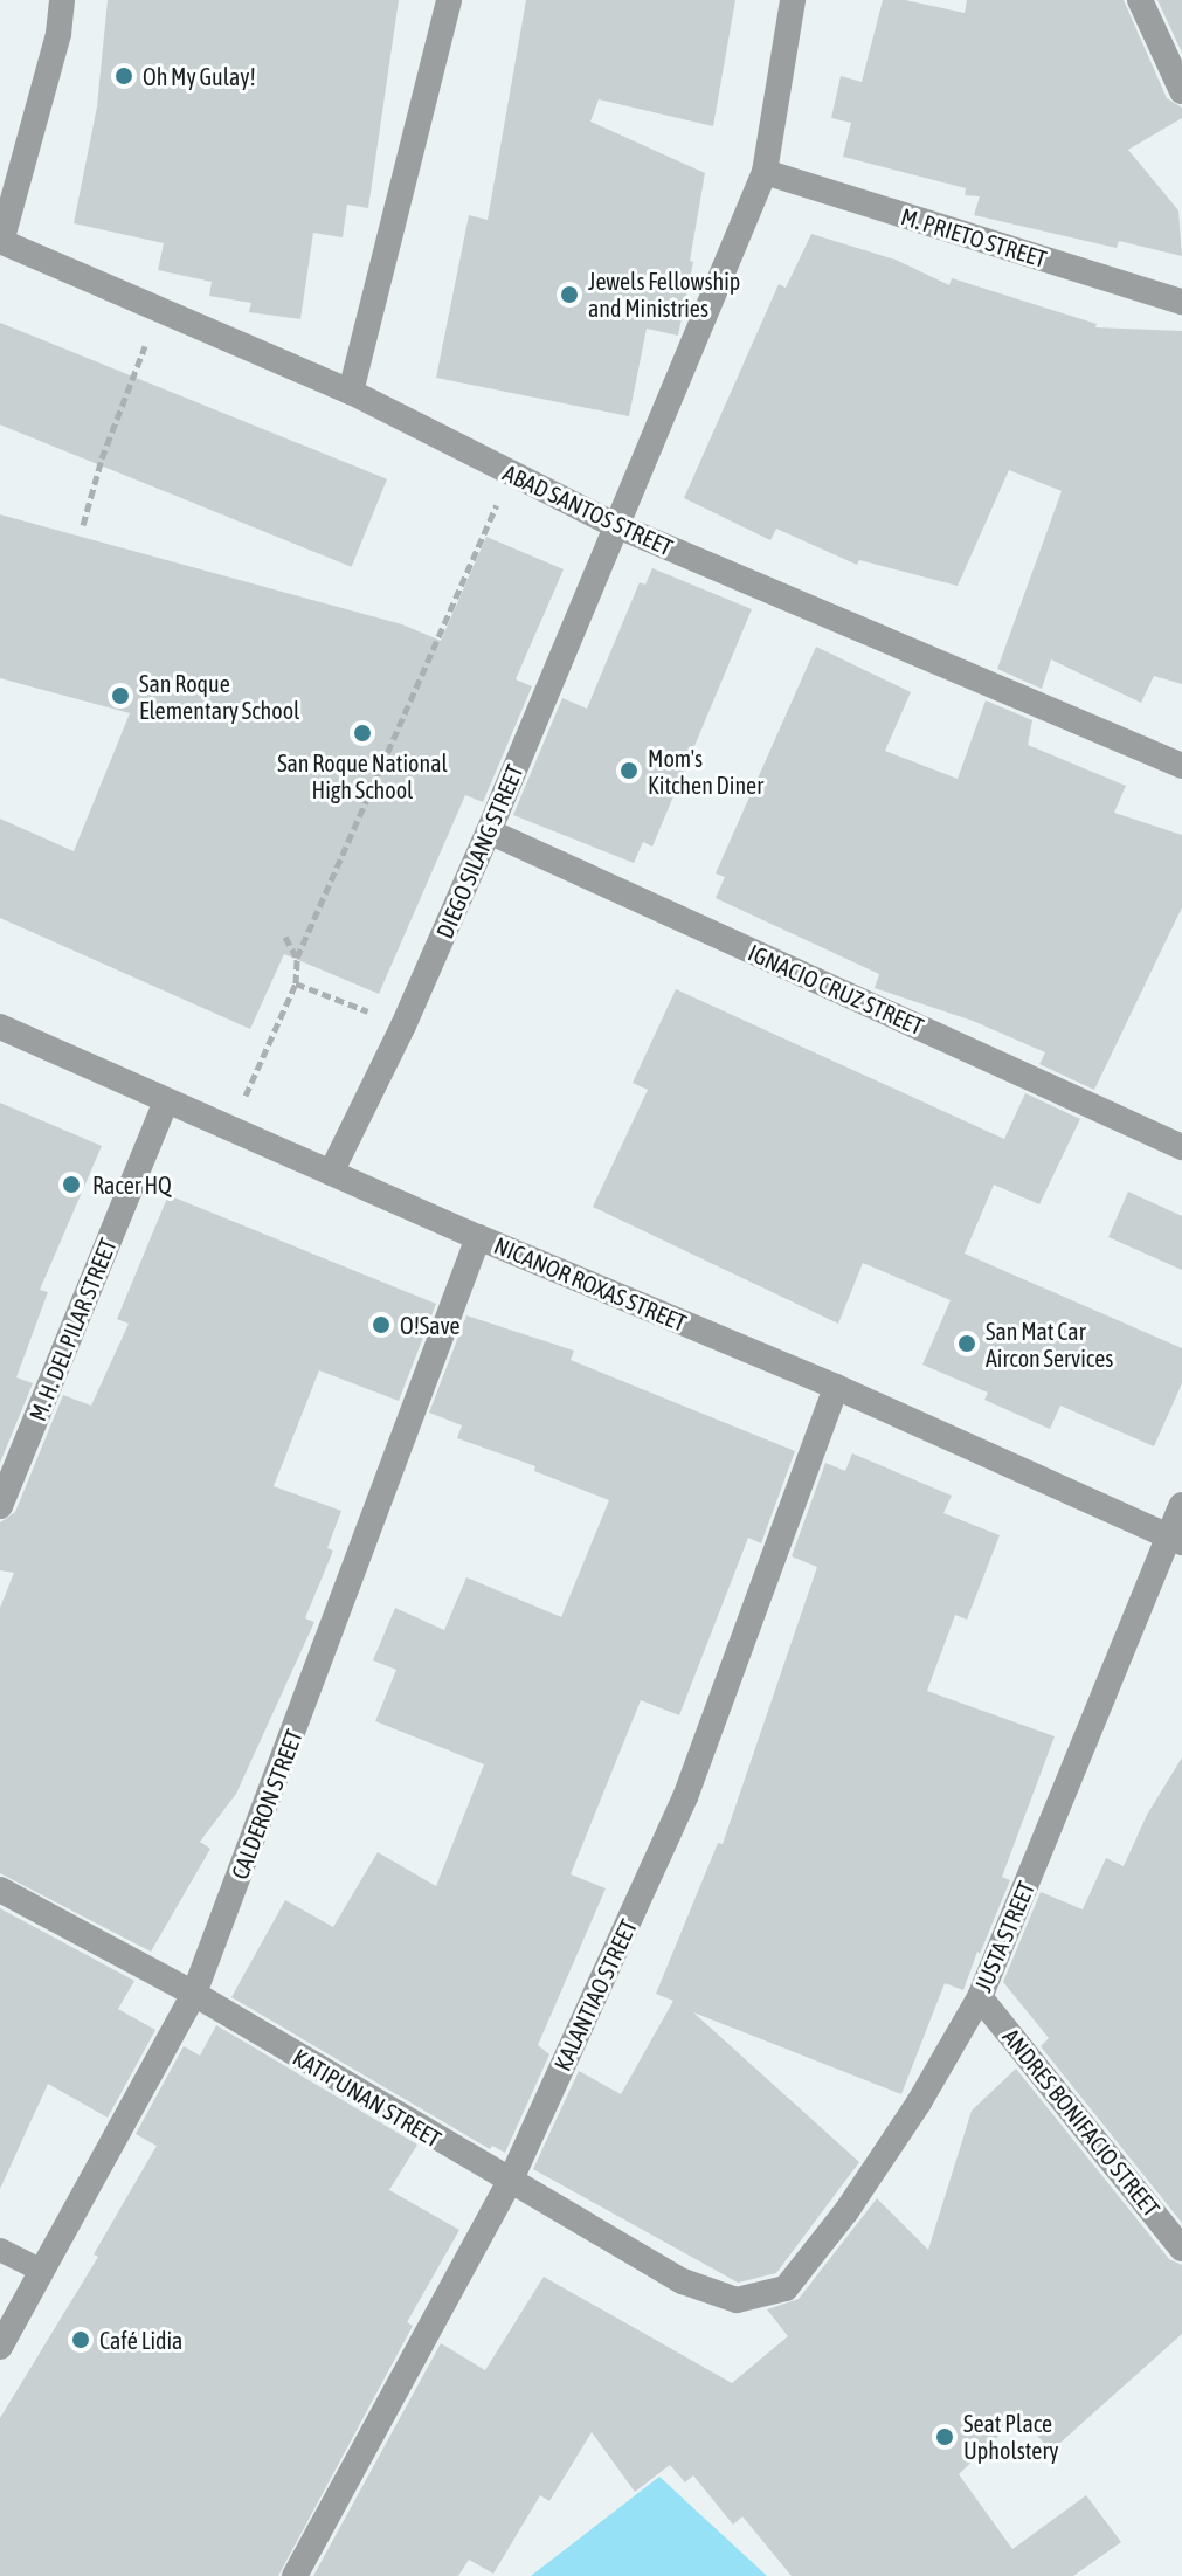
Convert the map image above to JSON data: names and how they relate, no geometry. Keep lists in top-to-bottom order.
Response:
{
  "streets": {
    "street": [
      "M. PRIETO STREET",
      "ABAD SANTOS STREET",
      "DIEGO SILANG STREET",
      "IGNACIO CRUZ STREET",
      "NICANOR ROXAS STREET",
      "M. H. DEL PILAR STREET",
      "CALDERON STREET",
      "JUSTA STREET",
      "KALANTIAO STREET",
      "KATIPUNAN STREET",
      "ANDRES BONIFACIO STREET"
    ]
  },
  "crossings": [
    ["M. PRIETO STREET", "DIEGO SILANG STREET"],
    ["ABAD SANTOS STREET", "DIEGO SILANG STREET"],
    ["DIEGO SILANG STREET", "IGNACIO CRUZ STREET"],
    ["DIEGO SILANG STREET", "NICANOR ROXAS STREET"],
    ["NICANOR ROXAS STREET", "M. H. DEL PILAR STREET"],
    ["NICANOR ROXAS STREET", "CALDERON STREET"],
    ["NICANOR ROXAS STREET", "JUSTA STREET"],
    ["NICANOR ROXAS STREET", "KALANTIAO STREET"],
    ["CALDERON STREET", "KATIPUNAN STREET"],
    ["JUSTA STREET", "KATIPUNAN STREET"],
    ["JUSTA STREET", "ANDRES BONIFACIO STREET"],
    ["KALANTIAO STREET", "KATIPUNAN STREET"]
  ],
  "places": [
    "Oh My Gulay!",
    "Jewels Fellowship and Ministries",
    "San Roque Elementary School",
    "San Roque National High School",
    "Mom's Kitchen Diner",
    "Racer HQ",
    "O!Save",
    "San Mat Car Aircon Services",
    "Café Lidia",
    "Seat Place Upholstery"
  ]
}
